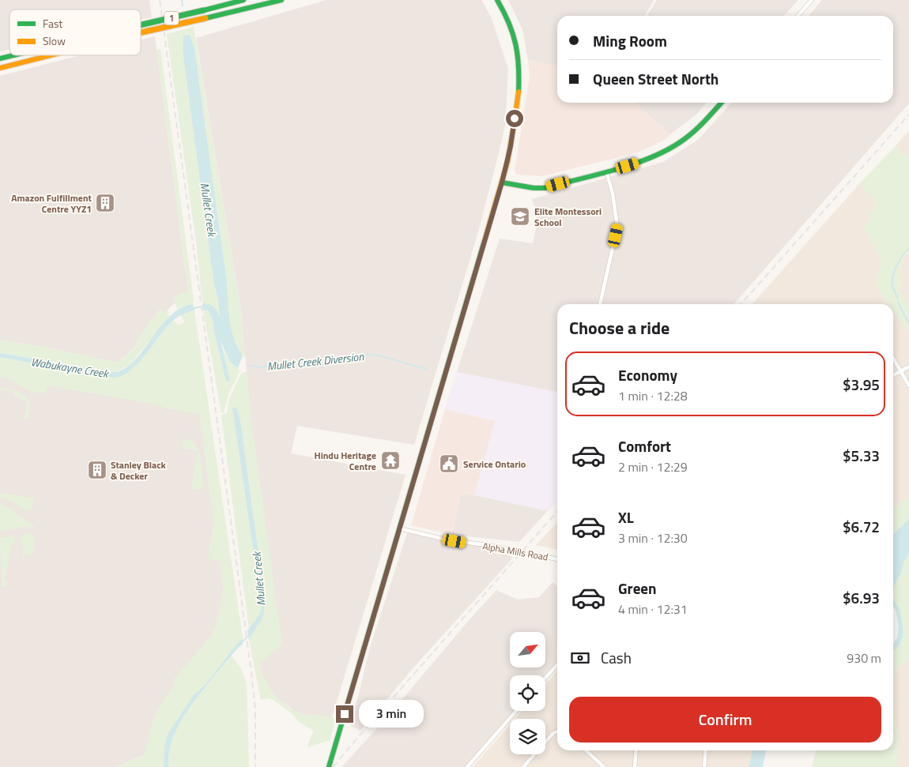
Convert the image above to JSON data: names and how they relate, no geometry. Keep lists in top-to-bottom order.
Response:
{
  "streets": {
    "main road": ["1"],
    "street": ["Alpha Mills Road"]
  },
  "water": ["Mullet Creek", "Mullet Creek Diversion", "Wabukayne Creek"],
  "places": {
    "building": ["Amazon Fulfillment Centre YYZ1", "Stanley Black & Decker"],
    "school or university": ["Elite Montessori School"],
    "temple": ["Hindu Heritage Centre"],
    "public building": ["Service Ontario"]
  },
  "legend": ["Fast", "Slow"],
  "north": "top right",
  "page": {
    "banner": ["Ming Room", "Queen Street North"],
    "heading": "Choose a ride",
    "list": [
      {
        "name": "Economy",
        "note": "1 min · 12:28",
        "value": "$3.95"
      },
      {
        "name": "Comfort",
        "note": "2 min · 12:29",
        "value": "$5.33"
      },
      {
        "name": "XL",
        "note": "3 min · 12:30",
        "value": "$6.72"
      },
      {
        "name": "Green",
        "note": "4 min · 12:31",
        "value": "$6.93"
      }
    ],
    "pay": ["Cash", "930 m"],
    "buttons": "Confirm",
    "bubble": "3 min"
  }
}
